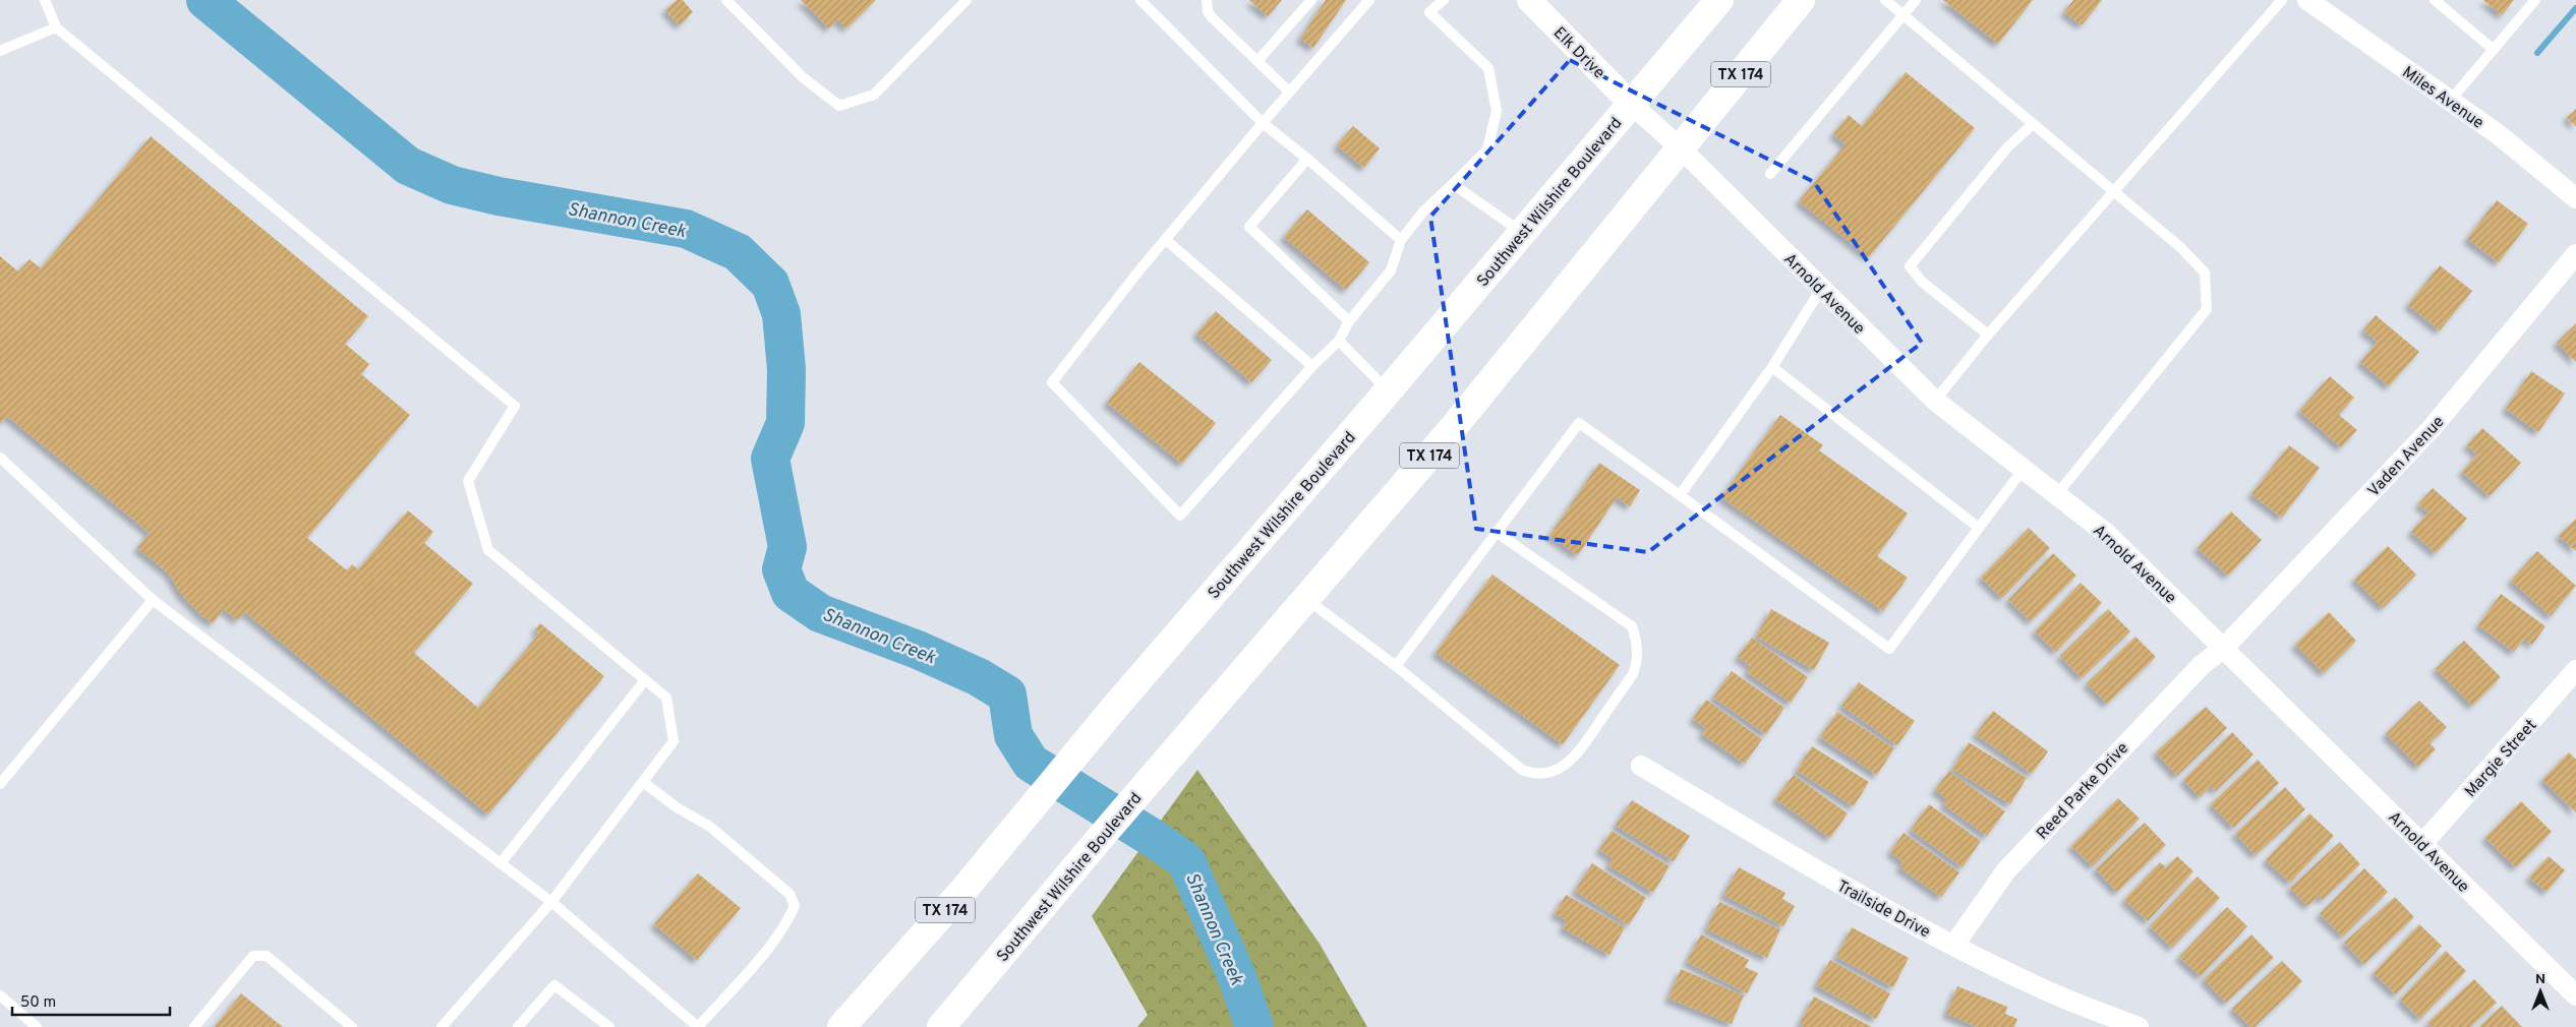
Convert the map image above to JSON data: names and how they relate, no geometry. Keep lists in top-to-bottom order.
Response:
{
  "streets": {
    "main road": ["TX 174", "Southwest Wilshire Boulevard"],
    "street": [
      "Elk Drive",
      "Miles Avenue",
      "Arnold Avenue",
      "Vaden Avenue",
      "Margie Street",
      "Reed Parke Drive",
      "Trailside Drive"
    ]
  },
  "crossings": [
    ["Elk Drive", "Southwest Wilshire Boulevard"],
    ["Elk Drive", "Arnold Avenue"],
    ["Southwest Wilshire Boulevard", "Arnold Avenue"],
    ["Arnold Avenue", "Vaden Avenue"],
    ["Arnold Avenue", "Margie Street"],
    ["Arnold Avenue", "Reed Parke Drive"],
    ["Vaden Avenue", "Reed Parke Drive"],
    ["Reed Parke Drive", "Trailside Drive"]
  ],
  "water": ["Shannon Creek"],
  "scale_bar": "50 m",
  "north": "top"
}
